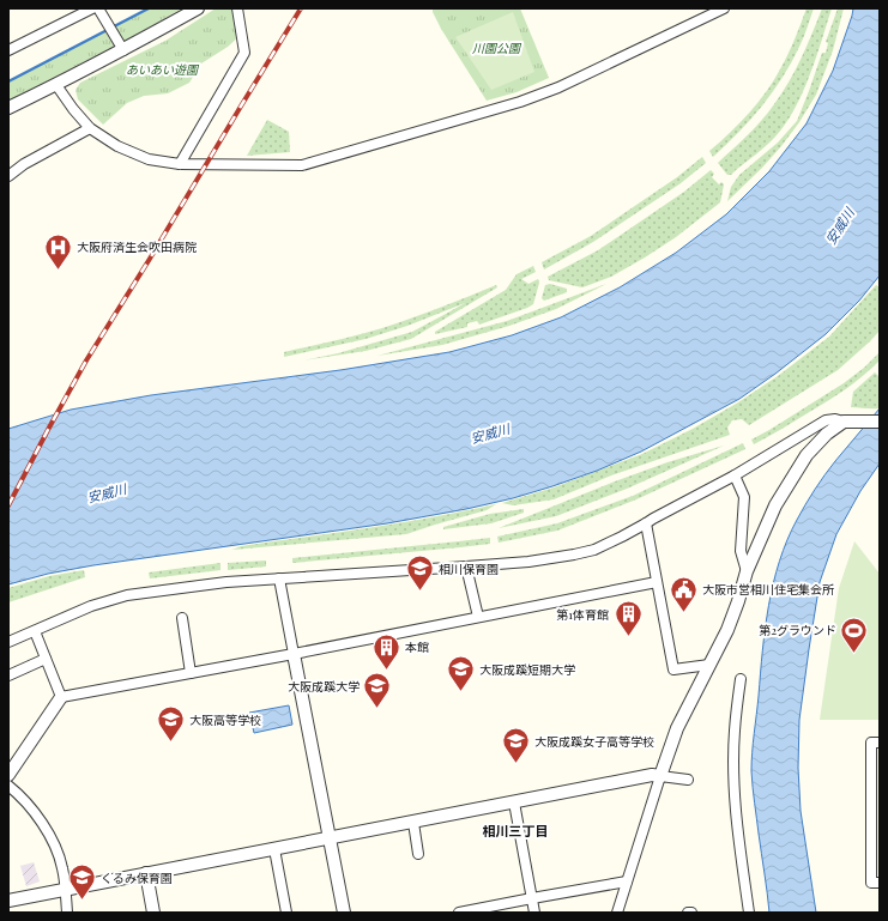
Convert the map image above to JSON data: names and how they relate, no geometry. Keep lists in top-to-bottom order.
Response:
{
  "districts": ["相川三丁目"],
  "water": ["安威川"],
  "parks": ["川園公園", "あいあい遊園"],
  "places": {
    "hospital": ["大阪府済生会吹田病院"],
    "school or university": [
      "相川保育園",
      "大阪成蹊短期大学",
      "大阪成蹊大学",
      "大阪高等学校",
      "大阪成蹊女子高等学校",
      "くるみ保育園"
    ],
    "public building": ["大阪市営相川住宅集会所"],
    "building": ["第1体育館", "本館"],
    "sports": ["第2グラウンド"]
  }
}
